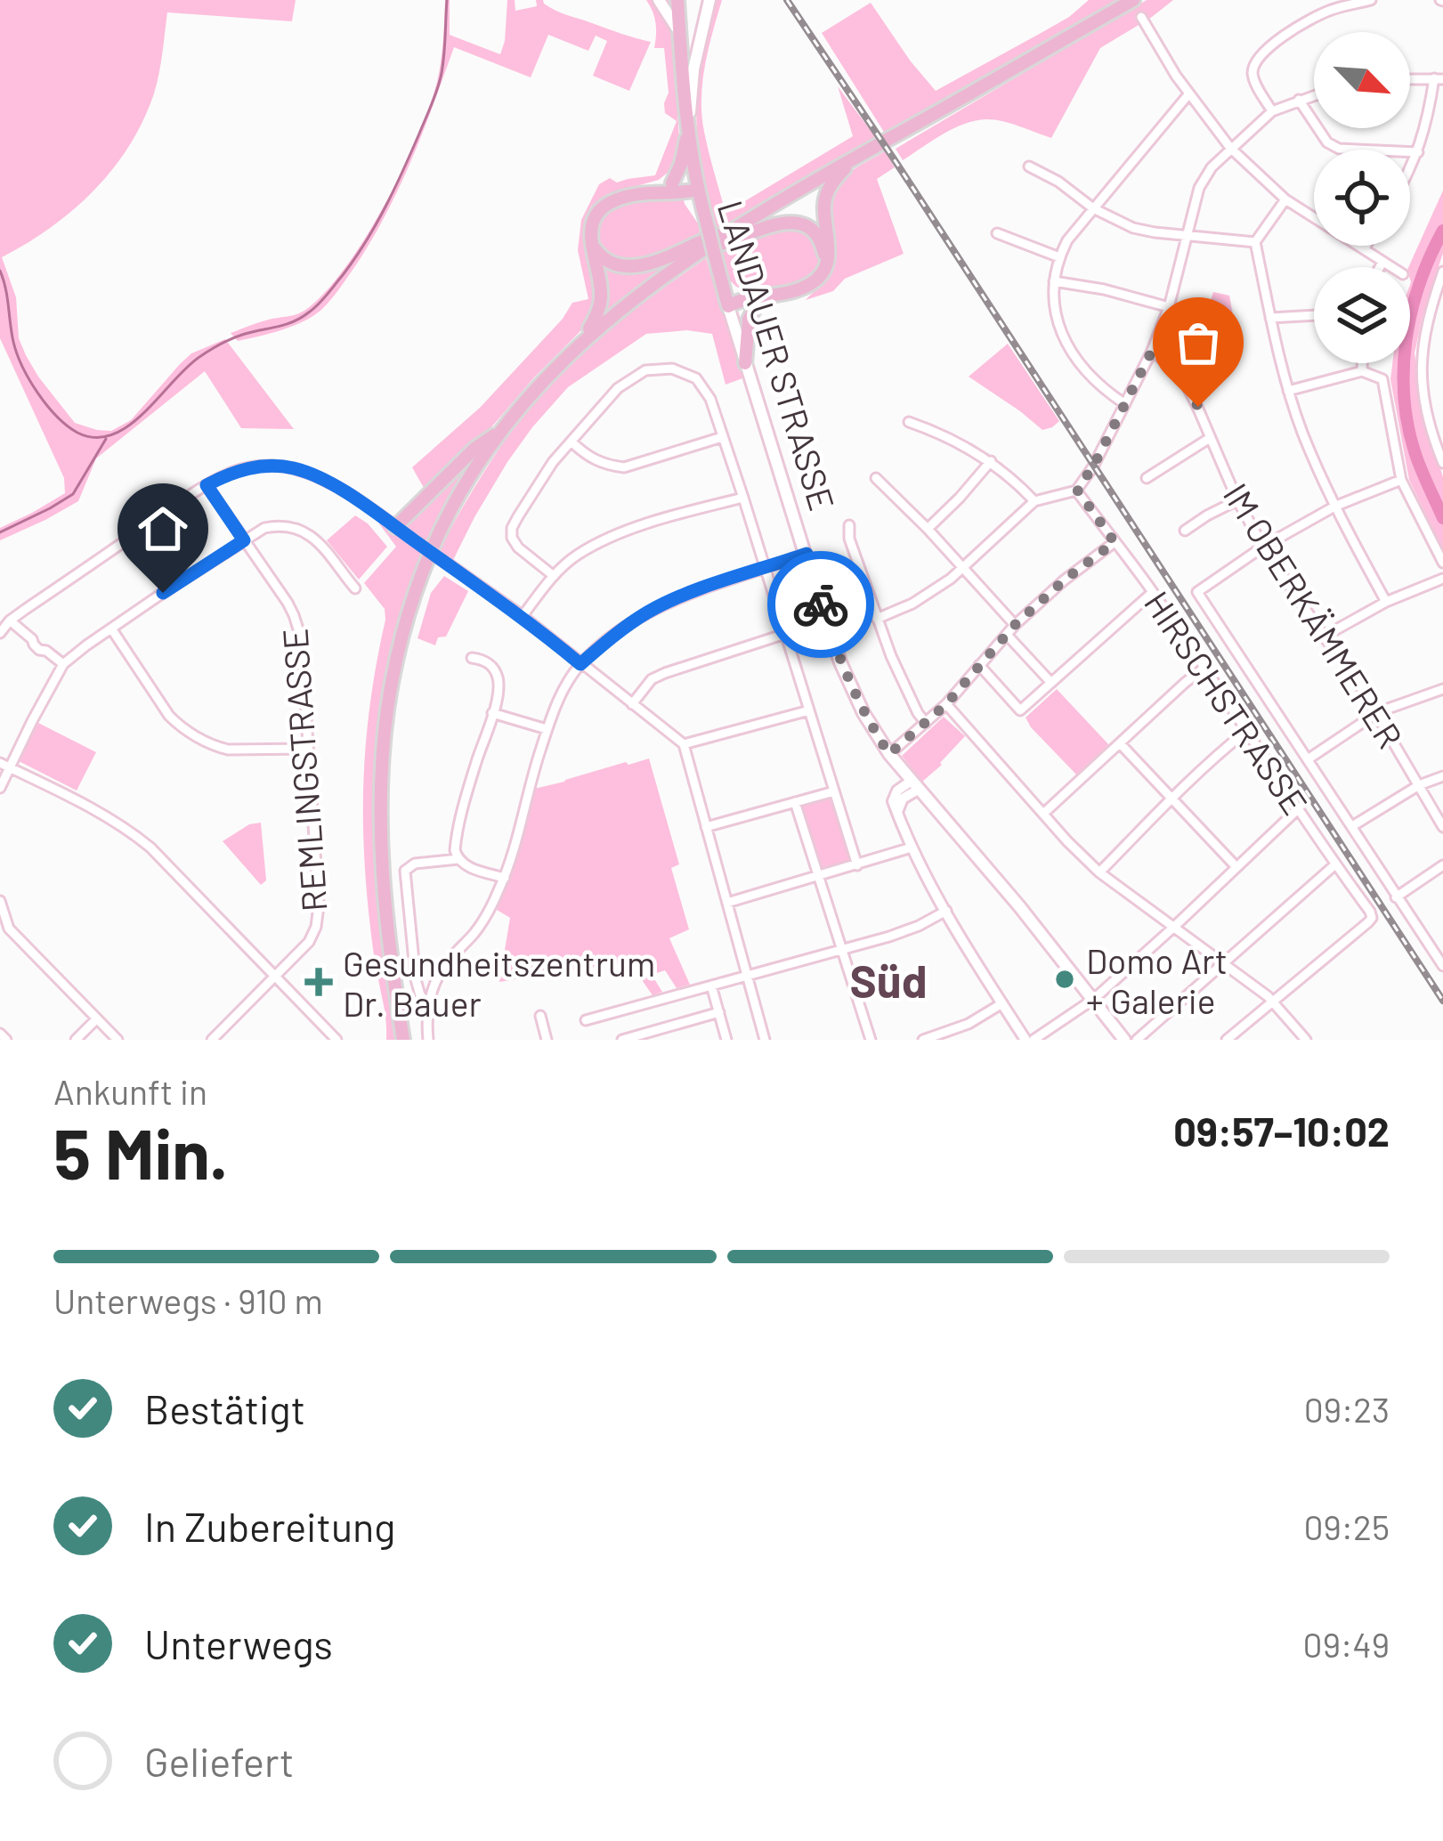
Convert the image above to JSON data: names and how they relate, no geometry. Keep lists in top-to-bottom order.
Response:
{
  "streets": {
    "main road": ["LANDAUER STRASSE"],
    "street": ["IM OBERKÄMMERER", "HIRSCHSTRASSE", "REMLINGSTRASSE"]
  },
  "districts": ["Süd"],
  "places": {
    "other": ["Domo Art + Galerie"],
    "health": ["Gesundheitszentrum Dr. Bauer"]
  },
  "north": "bottom right",
  "page": {
    "heading": ["5 Min.", "Ankunft in", "09:57–10:02"],
    "bar": "Unterwegs · 910 m",
    "list": [
      ["Bestätigt", "09:23"],
      ["In Zubereitung", "09:25"],
      ["Unterwegs", "09:49"],
      "Geliefert"
    ]
  }
}
